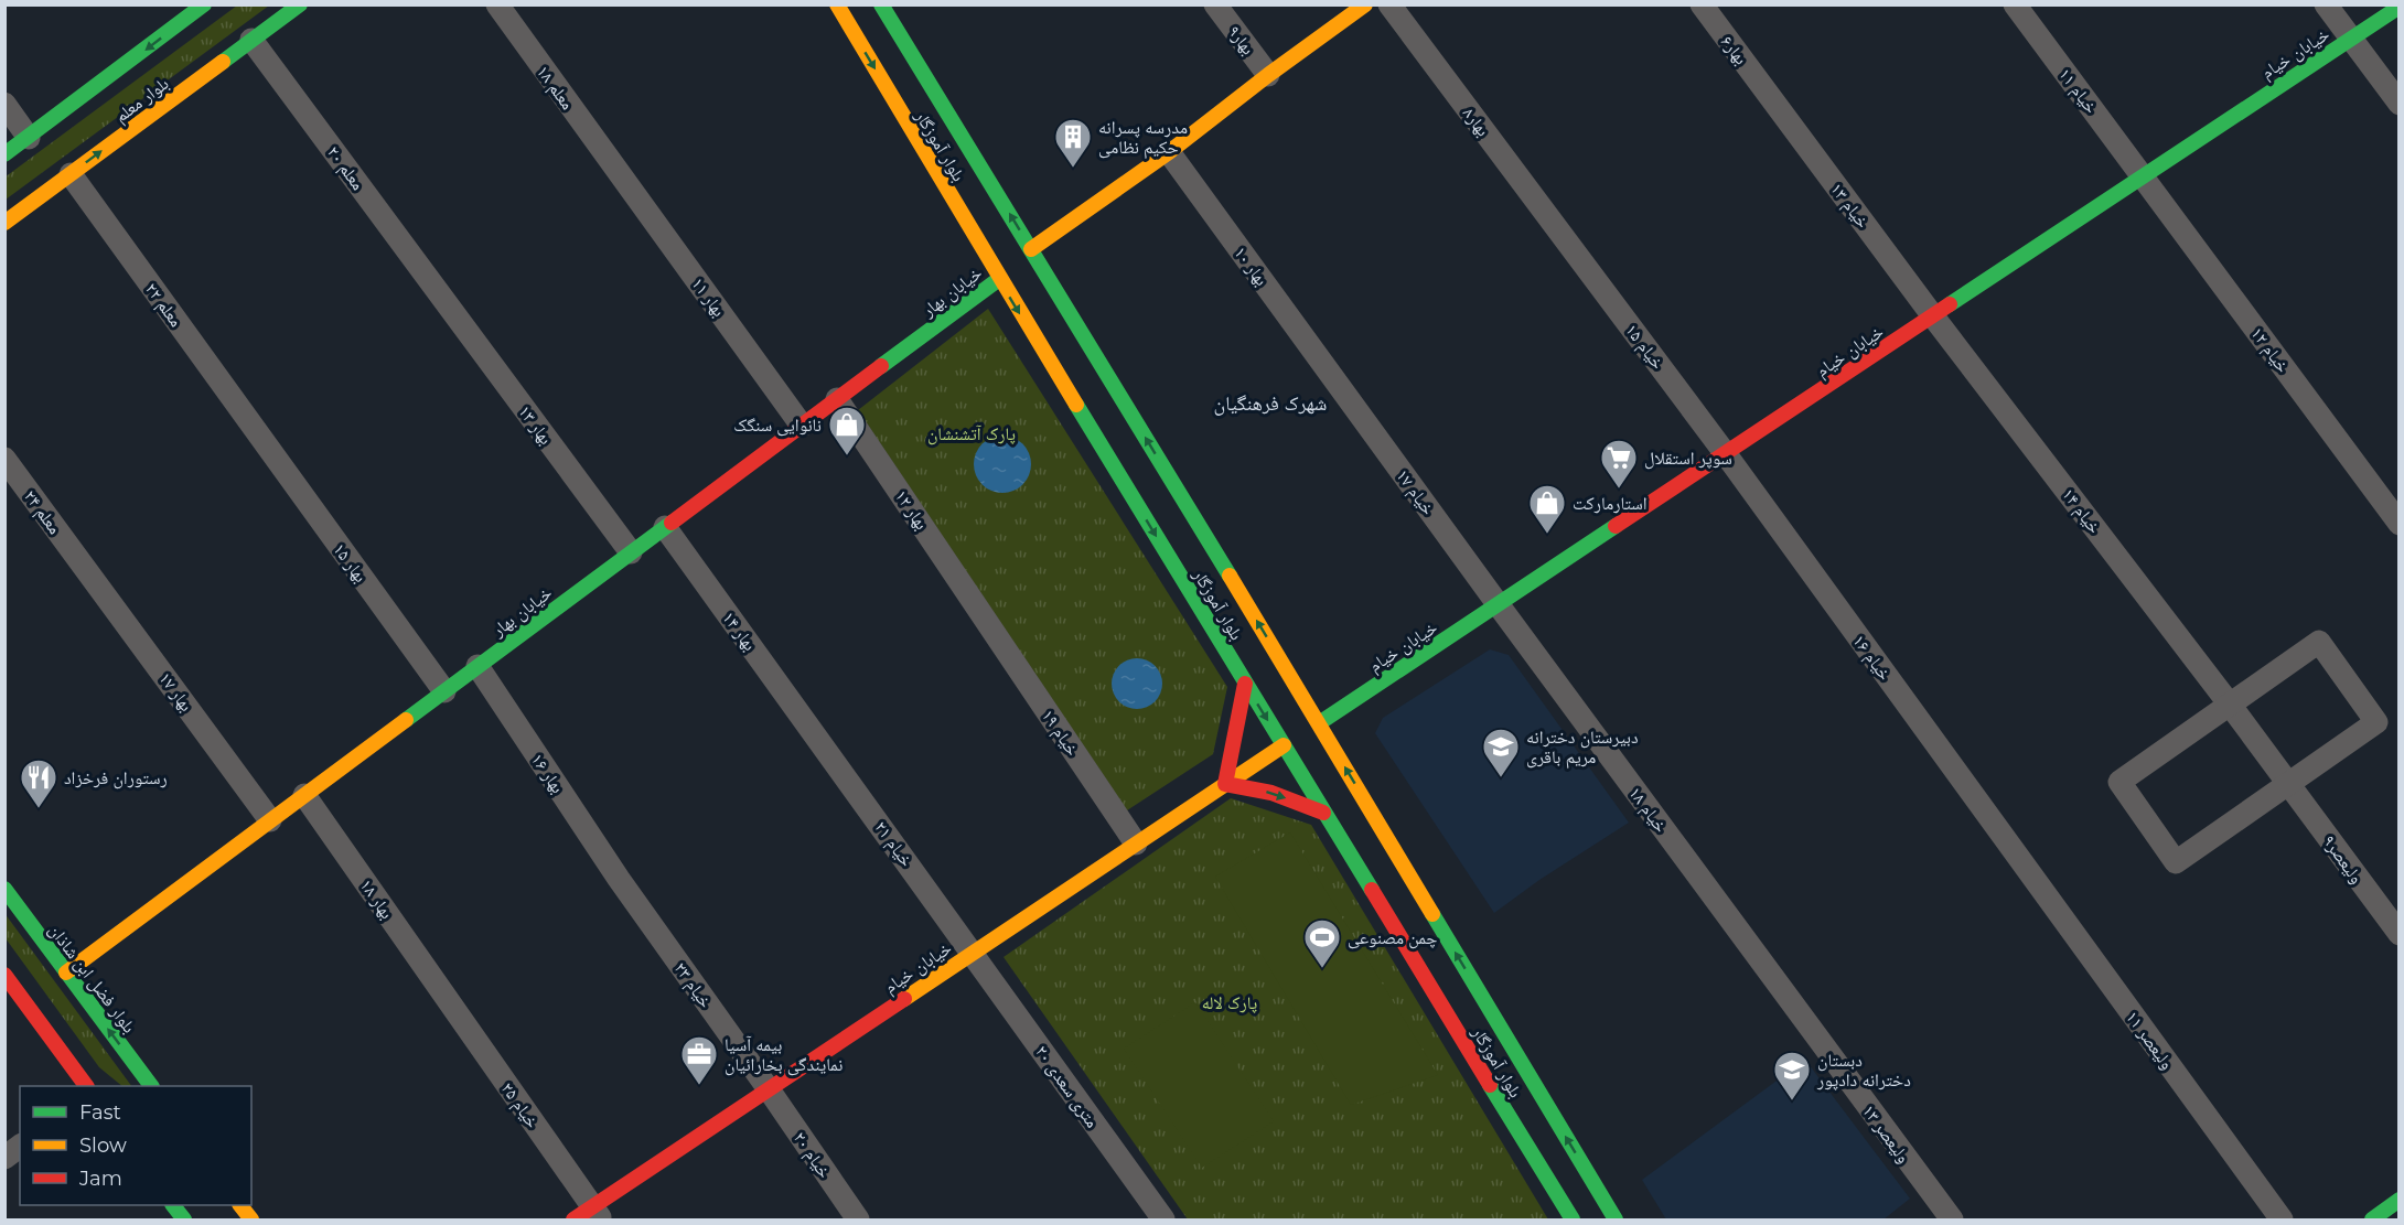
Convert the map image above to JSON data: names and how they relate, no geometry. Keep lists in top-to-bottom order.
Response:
{
  "streets": {
    "main road": [
      "خیابان خیام",
      "بلوار معلم",
      "بلوار آموزگار",
      "خیابان بهار",
      "بلوار فضل ابن شاذان"
    ],
    "street": [
      "بهار۹",
      "بهار۶",
      "معلم ۱۸",
      "خیام ۱۱",
      "بهار۸",
      "معلم ۲۰",
      "خیام ۱۳",
      "بهار ۱۰",
      "بهار ۱۱",
      "معلم ۲۲",
      "خیام ۱۵",
      "خیام ۱۲",
      "بهار ۱۳",
      "خیام ۱۷",
      "بهار ۱۲",
      "خیام ۱۴",
      "معلم ۲۴",
      "بهار ۱۵",
      "بهار ۱۴",
      "خیام ۱۶",
      "بهار ۱۷",
      "خیام ۱۹",
      "بهار ۱۶",
      "خیام ۱۸",
      "خیام ۲۱",
      "ولیعصر۹",
      "بهار ۱۸",
      "خیام ۲۳",
      "ولیعصر ۱۱",
      "۲۰ متری سعدی",
      "خیام ۲۵",
      "ولیعصر ۱۳",
      "خیام ۲۰"
    ]
  },
  "crossings": [
    ["بهار۶", "خیام ۱۳"],
    ["خیابان خیام", "خیام ۱۱"],
    ["خیابان خیام", "بلوار آموزگار"],
    ["خیابان خیام", "خیام ۱۳"],
    ["خیابان خیام", "خیام ۱۵"],
    ["خیابان خیام", "خیام ۱۲"],
    ["خیابان خیام", "خیام ۱۷"],
    ["خیابان خیام", "خیام ۱۴"],
    ["خیابان خیام", "خیام ۱۶"],
    ["خیابان خیام", "خیام ۱۹"],
    ["خیابان خیام", "خیام ۱۸"],
    ["خیابان خیام", "خیام ۲۱"],
    ["خیابان خیام", "خیام ۲۳"],
    ["خیابان خیام", "۲۰ متری سعدی"],
    ["خیابان خیام", "خیام ۲۵"],
    ["خیابان خیام", "خیام ۲۰"],
    ["معلم ۱۸", "بهار ۱۱"],
    ["خیام ۱۱", "خیام ۱۲"],
    ["بلوار معلم", "معلم ۲۰"],
    ["بلوار معلم", "معلم ۲۲"],
    ["بهار۸", "خیام ۱۵"],
    ["بلوار آموزگار", "خیابان بهار"],
    ["معلم ۲۰", "بهار ۱۳"],
    ["خیام ۱۳", "خیام ۱۴"],
    ["بهار ۱۰", "خیام ۱۷"],
    ["خیابان بهار", "بهار ۱۱"],
    ["خیابان بهار", "بهار ۱۳"],
    ["خیابان بهار", "بهار ۱۲"],
    ["خیابان بهار", "بهار ۱۵"],
    ["خیابان بهار", "بهار ۱۴"],
    ["خیابان بهار", "بهار ۱۷"],
    ["خیابان بهار", "بهار ۱۶"],
    ["خیابان بهار", "بهار ۱۸"],
    ["خیابان بهار", "بلوار فضل ابن شاذان"],
    ["معلم ۲۲", "بهار ۱۵"],
    ["خیام ۱۵", "خیام ۱۶"],
    ["خیام ۱۷", "خیام ۱۸"],
    ["بهار ۱۲", "خیام ۱۹"],
    ["خیام ۱۴", "ولیعصر۹"],
    ["معلم ۲۴", "بهار ۱۷"],
    ["بهار ۱۴", "خیام ۲۱"],
    ["خیام ۱۶", "ولیعصر ۱۱"],
    ["بهار ۱۶", "خیام ۲۳"],
    ["خیام ۱۸", "ولیعصر ۱۳"],
    ["خیام ۲۱", "۲۰ متری سعدی"],
    ["بهار ۱۸", "خیام ۲۵"],
    ["خیام ۲۳", "خیام ۲۰"]
  ],
  "districts": ["شهرک فرهنگیان"],
  "parks": ["پارک آتشنشان", "پارک لاله"],
  "places": {
    "building": ["مدرسه پسرانه حکیم نظامی"],
    "shop": ["نانوایی سنگک", "استارمارکت"],
    "supermarket": ["سوپر استقلال"],
    "school or university": ["دبیرستان دخترانه مریم باقری", "دبستان دخترانه دادپور"],
    "restaurant": ["رستوران فرخزاد"],
    "sports": ["چمن مصنوعی"],
    "office": ["بیمه آسیا نمایندگی بخارائیان"]
  },
  "legend": ["Fast", "Slow", "Jam"]
}
